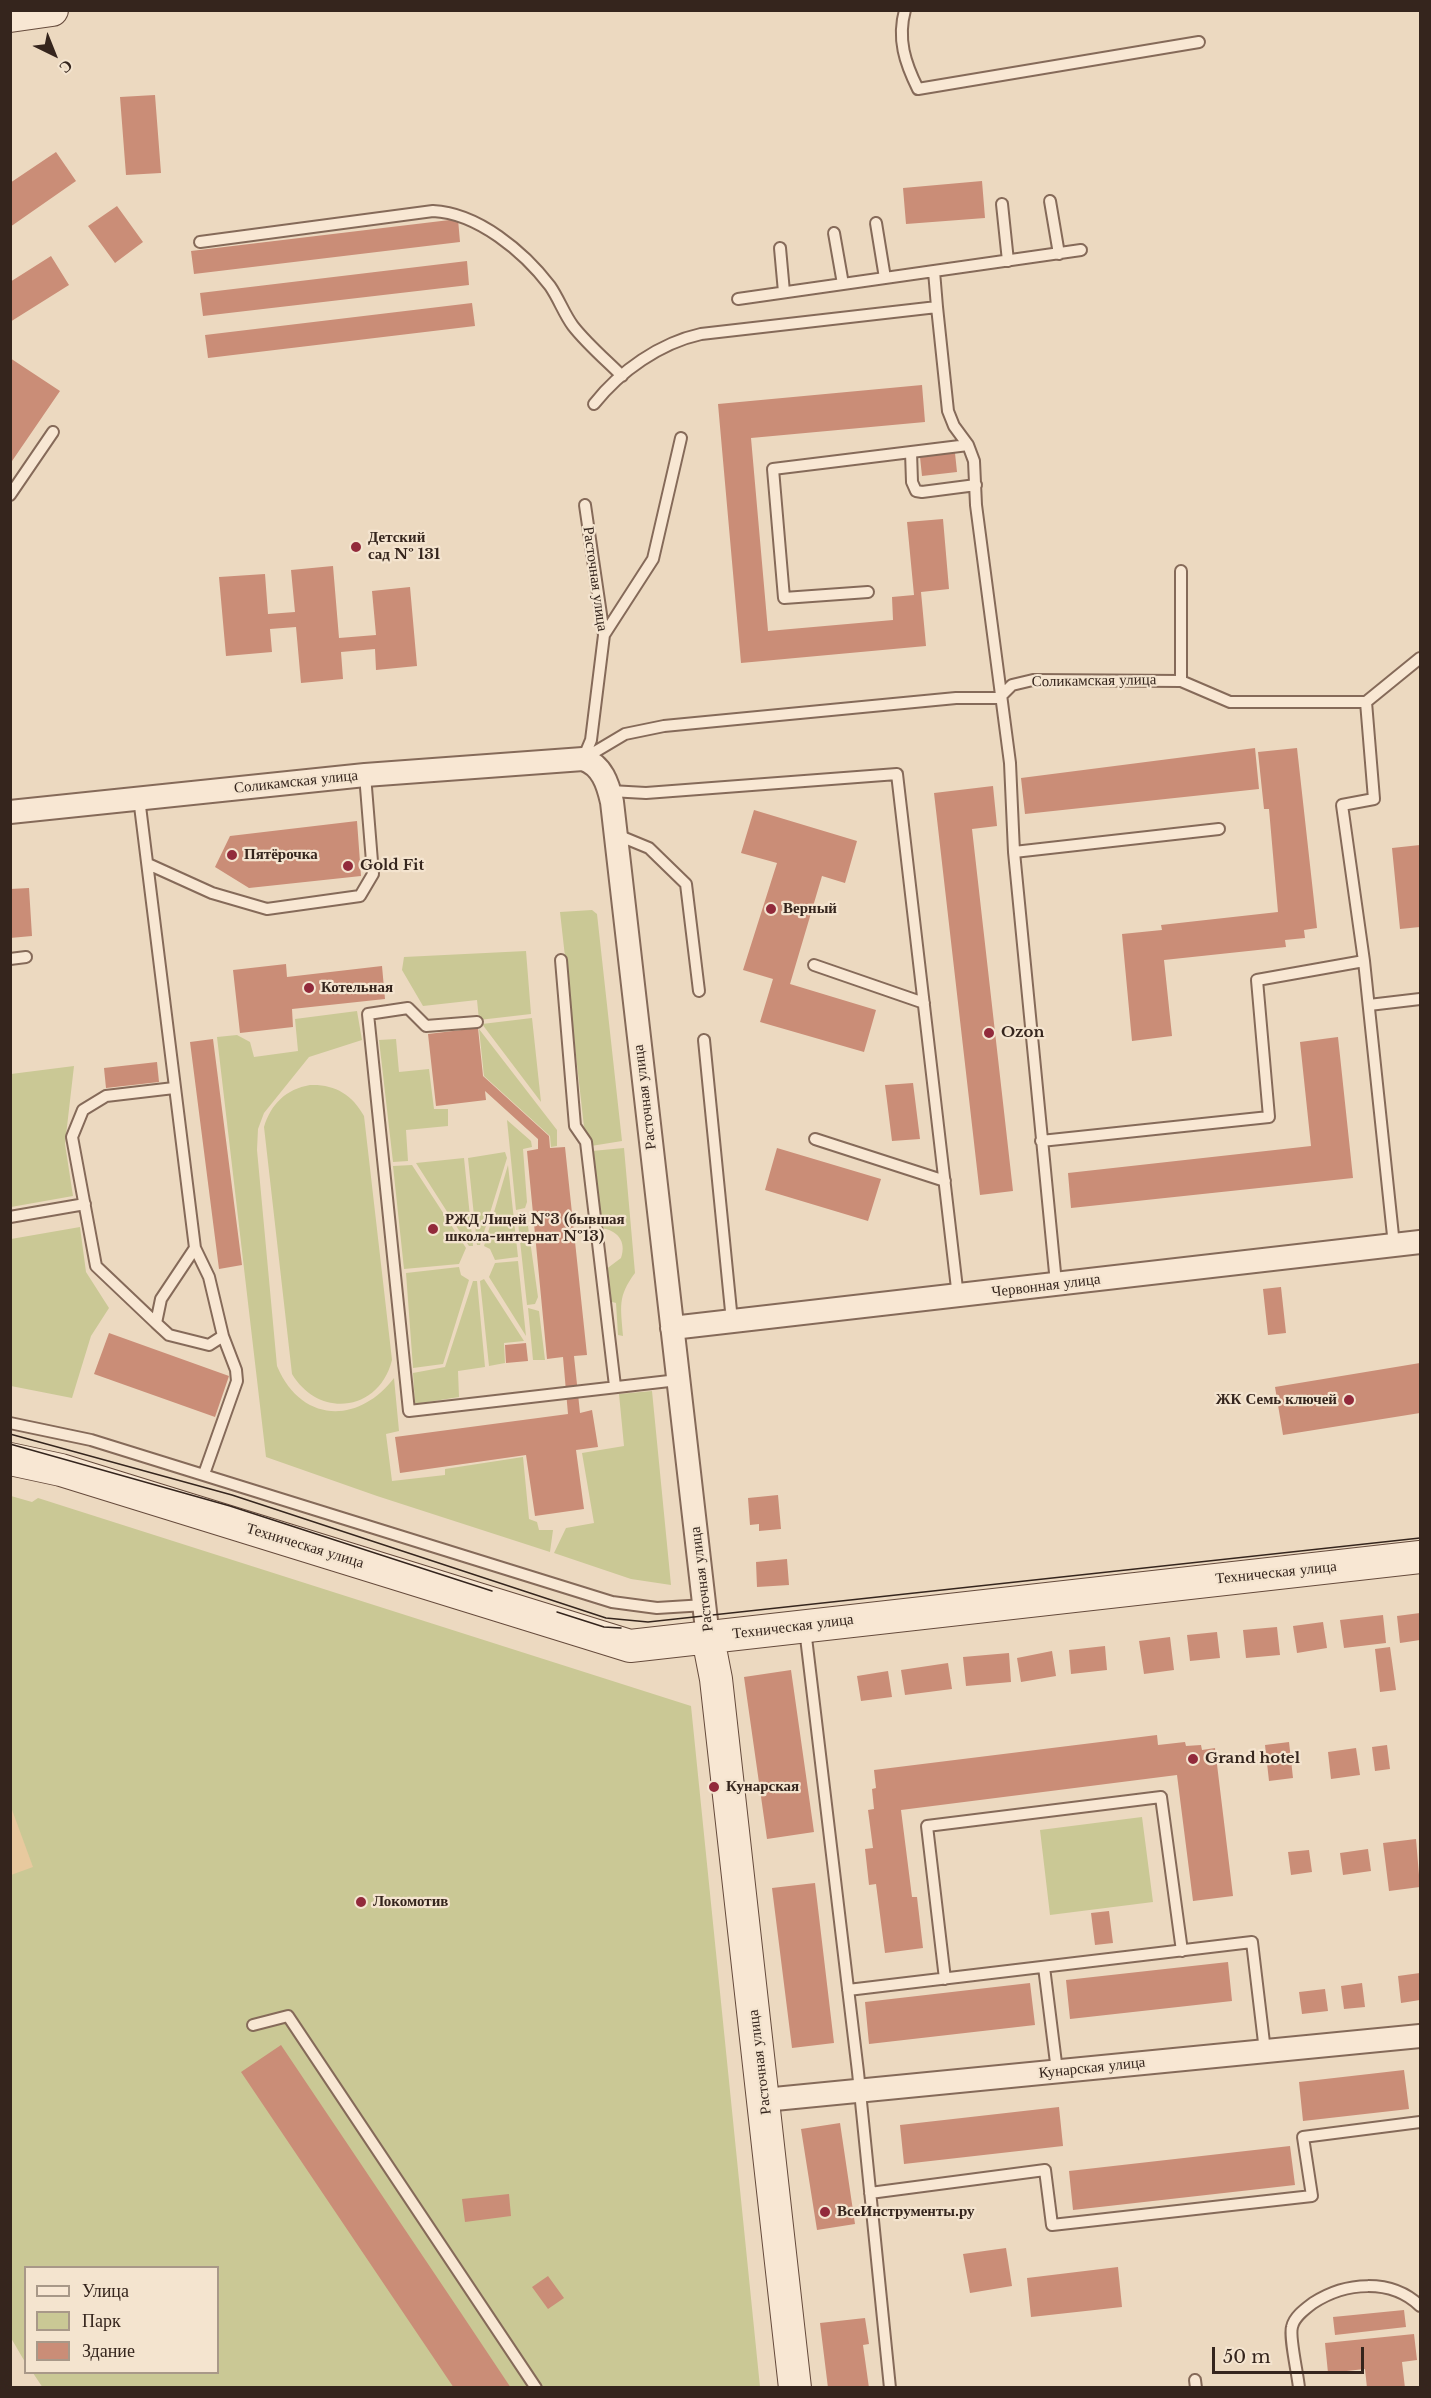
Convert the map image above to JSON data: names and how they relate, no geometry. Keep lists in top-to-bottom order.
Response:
{
  "streets": {
    "main road": ["Расточная улица", "Техническая улица"],
    "street": ["Соликамская улица", "Червонная улица", "Кунарская улица"]
  },
  "crossings": [
    ["Расточная улица", "Соликамская улица"],
    ["Расточная улица", "Червонная улица"],
    ["Расточная улица", "Техническая улица"],
    ["Расточная улица", "Кунарская улица"]
  ],
  "places": [
    "Детский сад № 131",
    "Пятёрочка",
    "Gold Fit",
    "Верный",
    "Котельная",
    "Ozon",
    "РЖД Лицей №3 (бывшая школа-интернат №13)",
    "ЖК Семь ключей",
    "Grand hotel",
    "Кунарская",
    "Локомотив",
    "ВсеИнструменты.ру"
  ],
  "legend": ["Улица", "Парк", "Здание"],
  "scale_bar": "50 m",
  "north": "bottom right"
}
